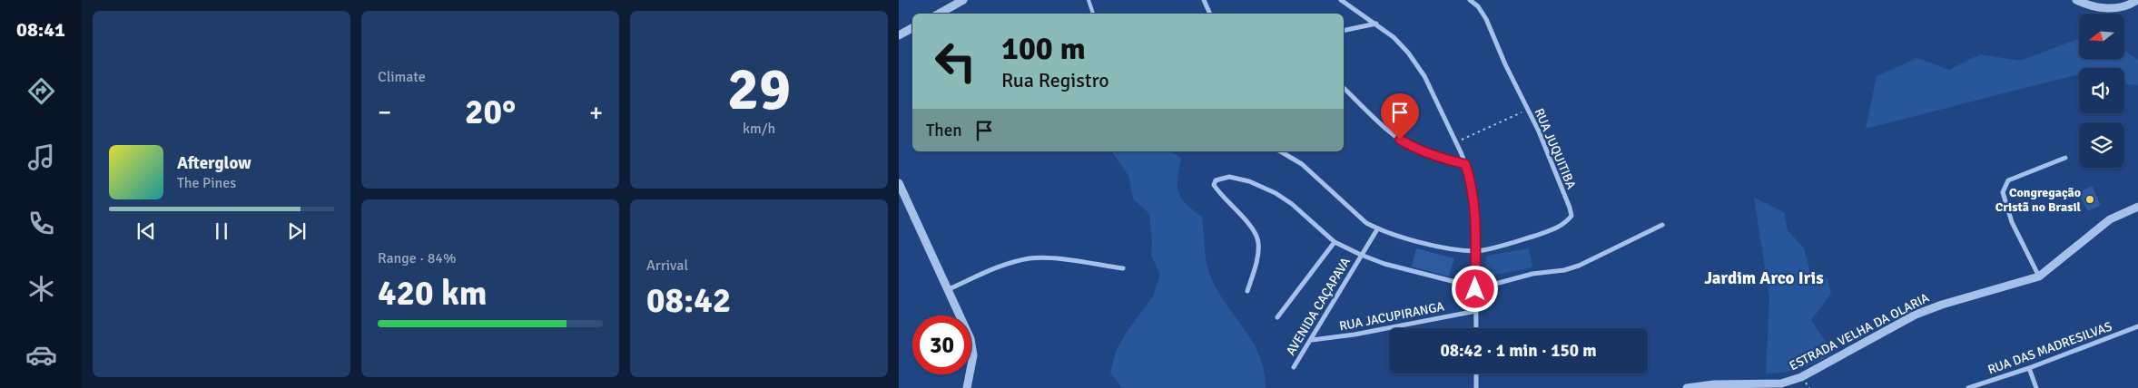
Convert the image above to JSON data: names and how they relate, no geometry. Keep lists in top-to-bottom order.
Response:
{
  "streets": {
    "street": [
      "RUA JUQUITIBA",
      "AVENIDA CAÇAPAVA",
      "RUA JACUPIRANGA",
      "ESTRADA VELHA DA OLARIA",
      "RUA DAS MADRESILVAS"
    ]
  },
  "crossings": [
    ["AVENIDA CAÇAPAVA", "RUA JACUPIRANGA"]
  ],
  "districts": ["Jardim Arco Iris"],
  "places": ["Congregação Cristã no Brasil"],
  "north": "left",
  "page": {
    "tabs": "08:41",
    "tile": [
      "Climate",
      ["29", "km/h"],
      ["Range · 84%", "420 km"],
      ["Arrival", "08:42"]
    ],
    "turn": ["100 m", "Rua Registro"],
    "heat": ["−", "20°", "+"],
    "then": "Then",
    "song": ["Afterglow", "The Pines"],
    "limit": "30",
    "trip": "08:42 · 1 min · 150 m"
  }
}
